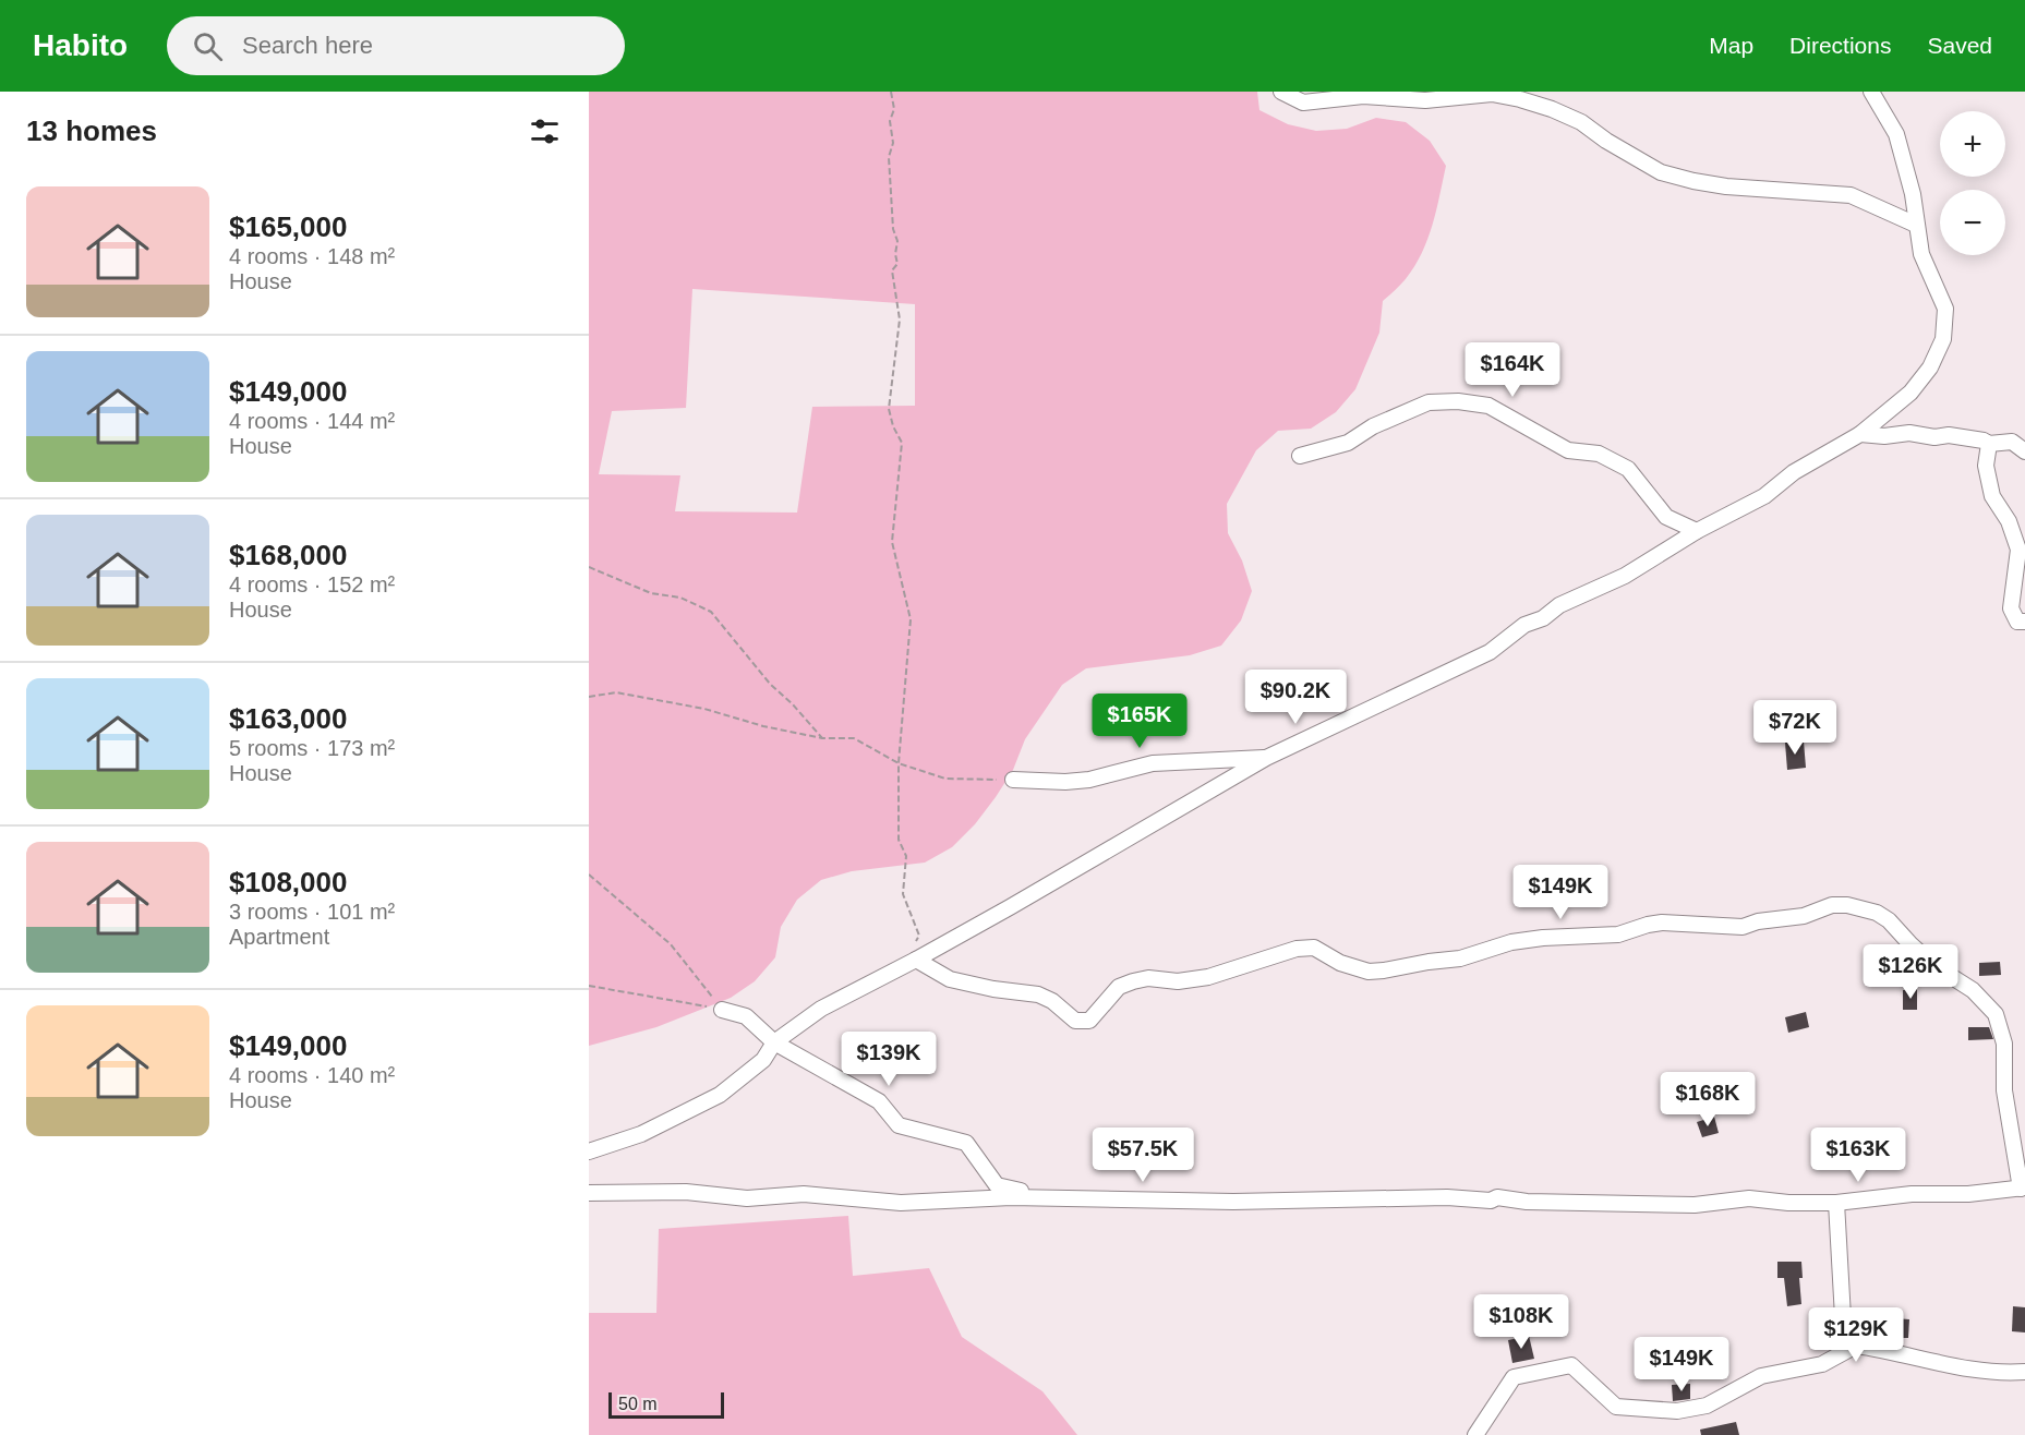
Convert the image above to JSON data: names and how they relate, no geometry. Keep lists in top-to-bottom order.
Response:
{
  "scale_bar": "50 m",
  "page": {
    "header": "Habito",
    "search": "Search here",
    "nav": ["Map", "Directions", "Saved"],
    "heading": "13 homes",
    "map_buttons": ["+", "−"],
    "list": [
      {
        "name": "$165,000",
        "note": "4 rooms · 148 m² · House"
      },
      {
        "name": "$149,000",
        "note": "4 rooms · 144 m² · House"
      },
      {
        "name": "$168,000",
        "note": "4 rooms · 152 m² · House"
      },
      {
        "name": "$163,000",
        "note": "5 rooms · 173 m² · House"
      },
      {
        "name": "$108,000",
        "note": "3 rooms · 101 m² · Apartment"
      },
      {
        "name": "$149,000",
        "note": "4 rooms · 140 m² · House"
      }
    ],
    "price": [
      "$164K",
      "$90.2K",
      "$165K",
      "$72K",
      "$149K",
      "$126K",
      "$139K",
      "$168K",
      "$57.5K",
      "$163K",
      "$108K",
      "$129K",
      "$149K"
    ],
    "scale": "50 m"
  }
}
